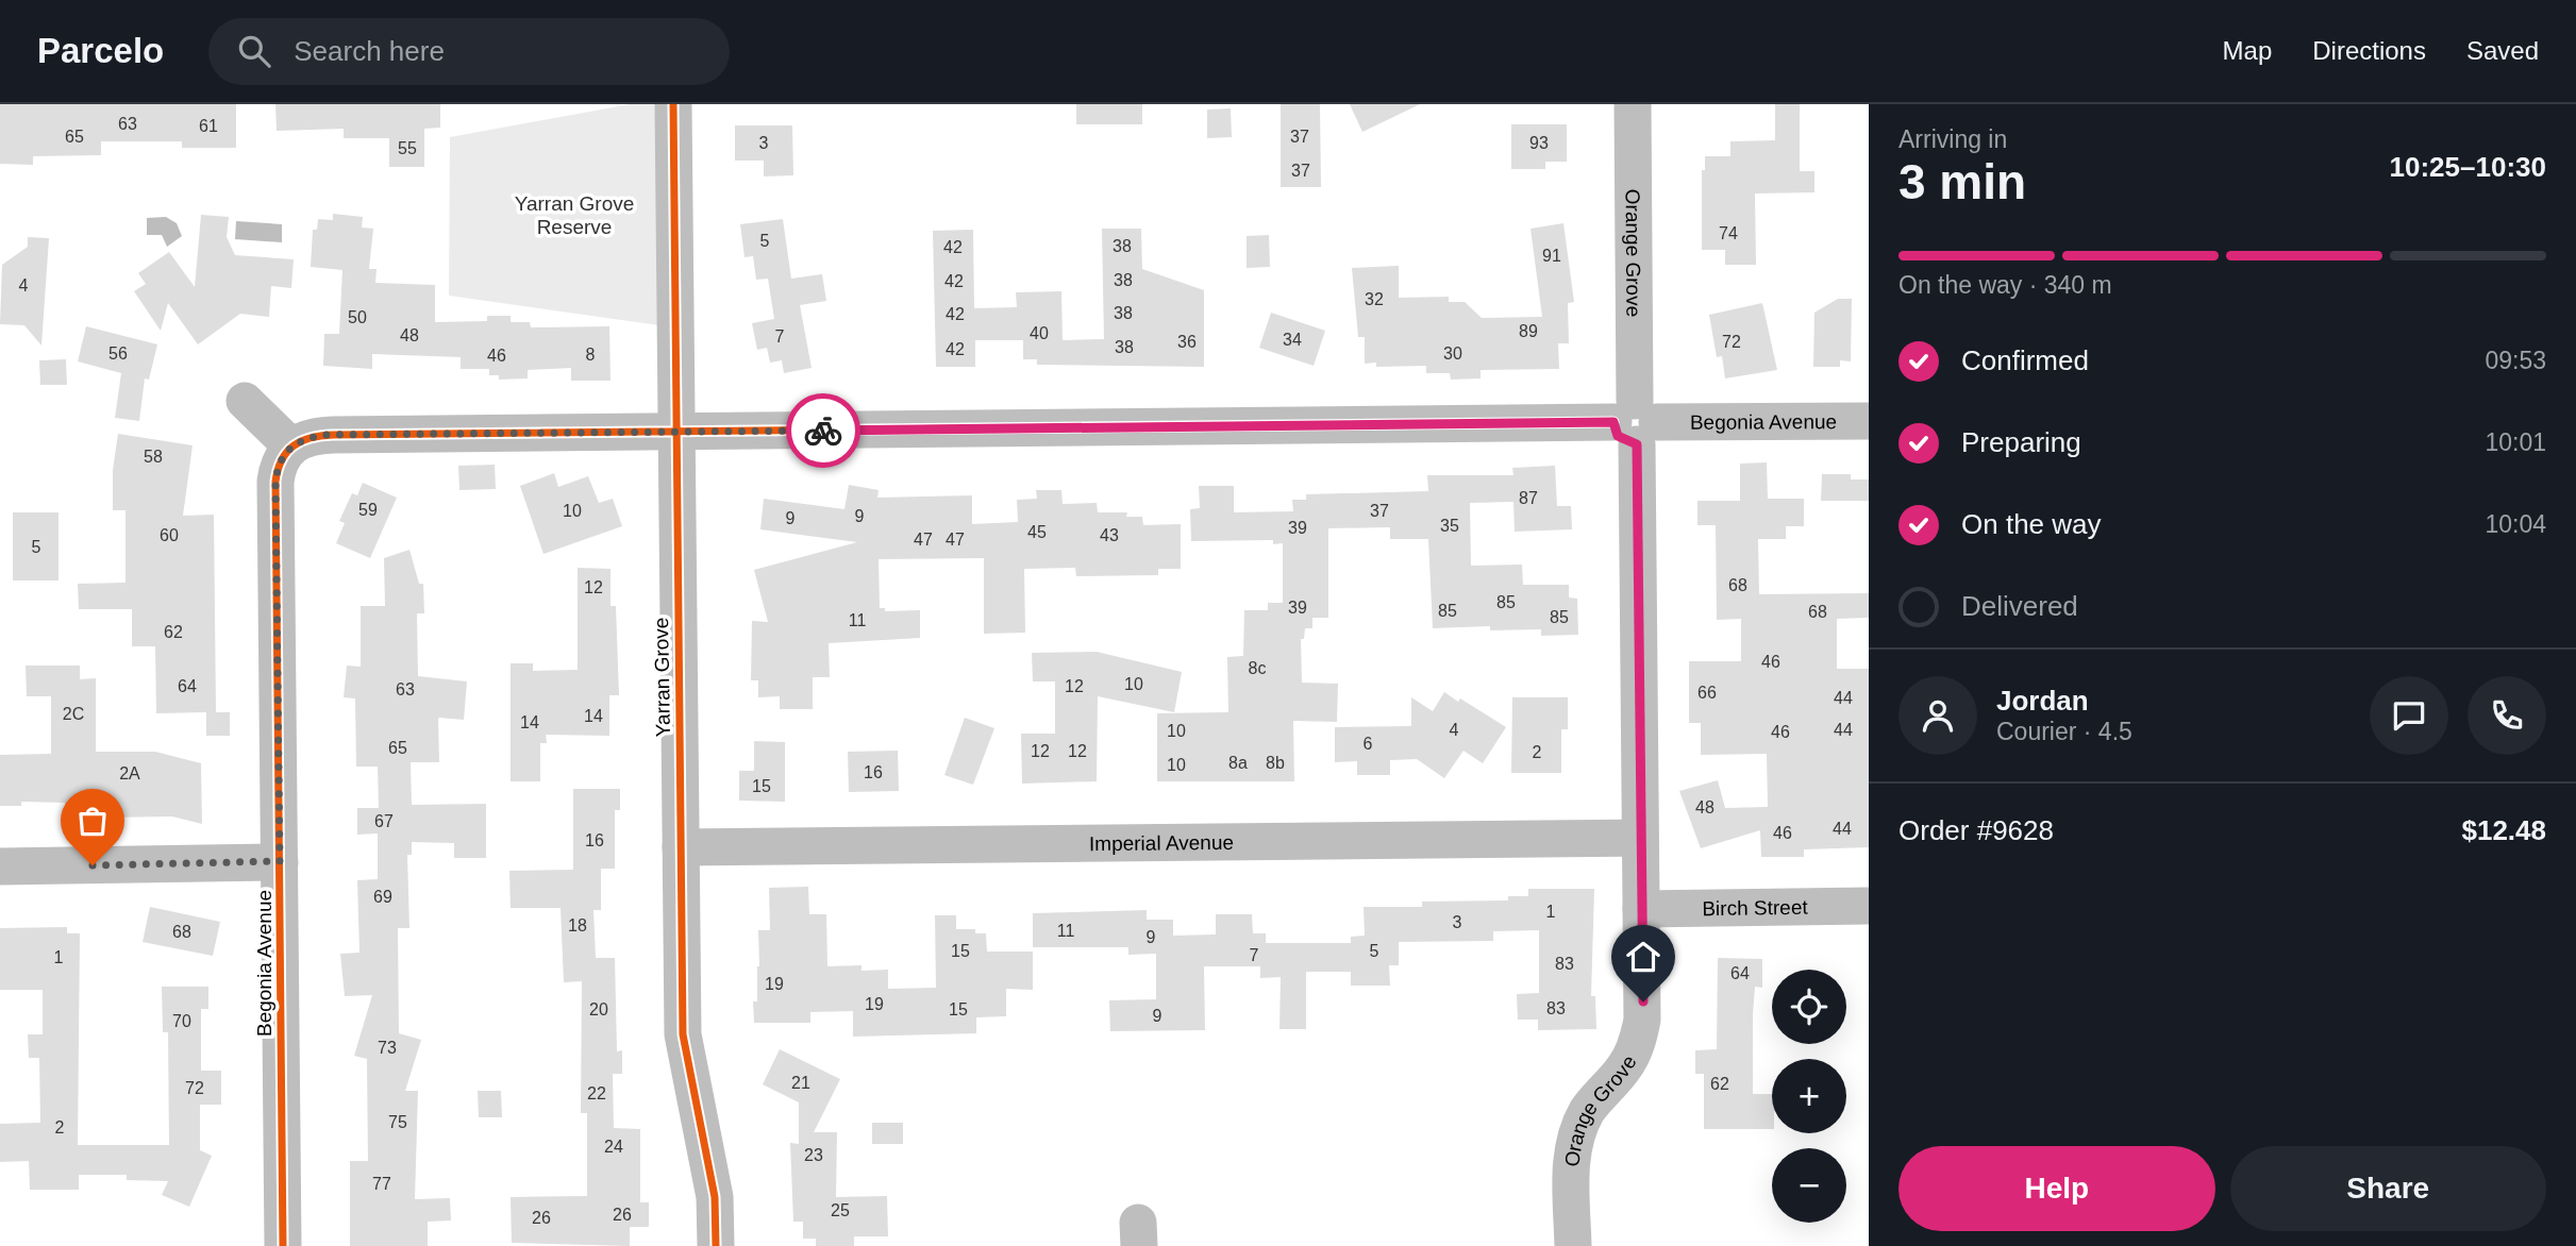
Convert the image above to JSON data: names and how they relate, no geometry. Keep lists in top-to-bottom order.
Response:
{
  "streets": {
    "street": [
      "Orange Grove",
      "Begonia Avenue",
      "Yarran Grove",
      "Imperial Avenue",
      "Birch Street"
    ]
  },
  "crossings": [
    ["Orange Grove", "Begonia Avenue"],
    ["Orange Grove", "Imperial Avenue"],
    ["Orange Grove", "Birch Street"],
    ["Begonia Avenue", "Yarran Grove"],
    ["Yarran Grove", "Imperial Avenue"]
  ],
  "parks": ["Yarran Grove Reserve"],
  "house_numbers": [
    "63",
    "61",
    "65",
    "37",
    "3",
    "93",
    "55",
    "37",
    "74",
    "5",
    "38",
    "42",
    "91",
    "38",
    "42",
    "4",
    "32",
    "38",
    "42",
    "50",
    "89",
    "40",
    "48",
    "7",
    "34",
    "36",
    "72",
    "38",
    "42",
    "56",
    "30",
    "8",
    "46",
    "58",
    "87",
    "59",
    "10",
    "37",
    "9",
    "9",
    "35",
    "39",
    "45",
    "60",
    "43",
    "47",
    "47",
    "5",
    "68",
    "12",
    "85",
    "39",
    "85",
    "68",
    "85",
    "11",
    "62",
    "46",
    "8c",
    "10",
    "64",
    "12",
    "63",
    "66",
    "44",
    "2C",
    "14",
    "14",
    "4",
    "44",
    "10",
    "46",
    "6",
    "65",
    "12",
    "12",
    "2",
    "8a",
    "8b",
    "10",
    "16",
    "2A",
    "15",
    "48",
    "67",
    "44",
    "46",
    "16",
    "69",
    "1",
    "3",
    "18",
    "11",
    "68",
    "9",
    "15",
    "5",
    "7",
    "1",
    "83",
    "64",
    "19",
    "19",
    "83",
    "20",
    "15",
    "9",
    "70",
    "73",
    "21",
    "62",
    "72",
    "22",
    "75",
    "2",
    "24",
    "23",
    "77",
    "25",
    "26",
    "26"
  ],
  "page": {
    "header": "Parcelo",
    "search": "Search here",
    "nav": ["Map", "Directions", "Saved"],
    "heading": ["3 min", "Arriving in", "10:25–10:30"],
    "panel": [
      "Jordan",
      "Courier · 4.5",
      "Order #9628",
      "$12.48"
    ],
    "bar": "On the way · 340 m",
    "list": [
      ["Confirmed", "09:53"],
      ["Preparing", "10:01"],
      ["On the way", "10:04"],
      "Delivered"
    ],
    "map_buttons": ["+", "−"],
    "buttons": ["Help", "Share"]
  }
}
